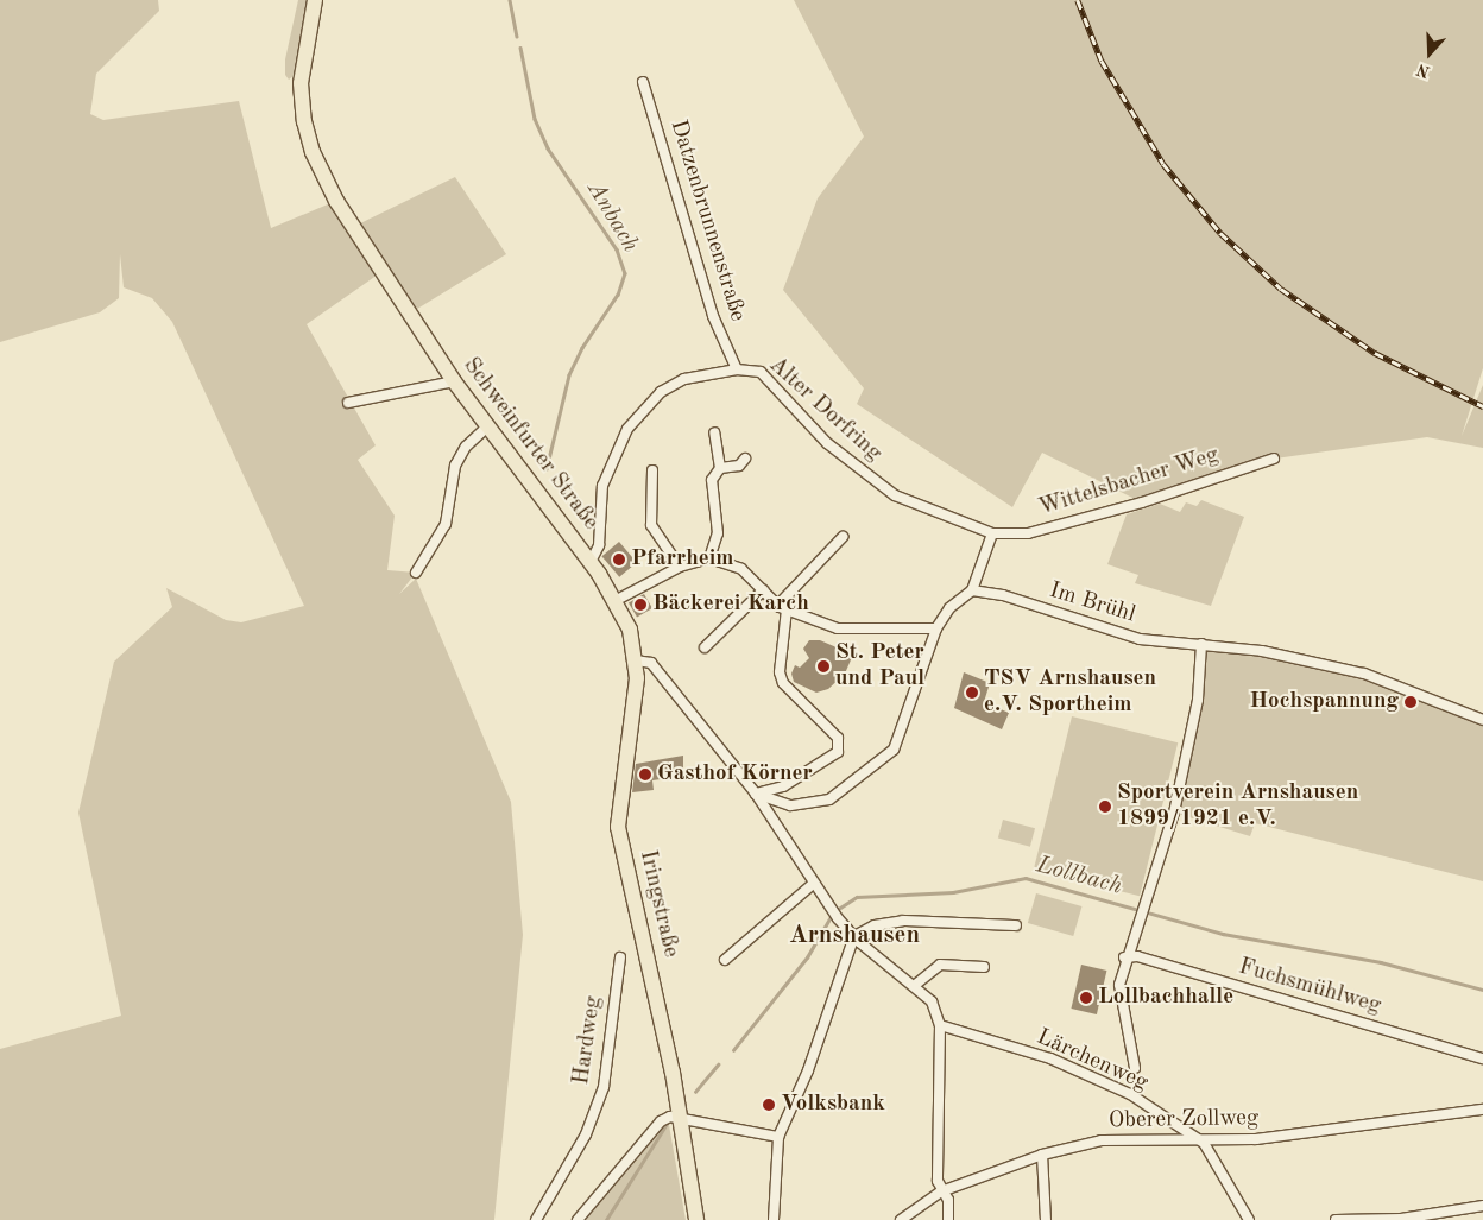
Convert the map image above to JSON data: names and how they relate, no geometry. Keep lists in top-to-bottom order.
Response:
{
  "streets": {
    "main road": ["Schweinfurter Straße", "Iringstraße"],
    "street": [
      "Datzenbrunnenstraße",
      "Alter Dorfring",
      "Wittelsbacher Weg",
      "Im Brühl",
      "Fuchsmühlweg",
      "Hardweg",
      "Lärchenweg",
      "Oberer Zollweg"
    ]
  },
  "crossings": [
    ["Datzenbrunnenstraße", "Alter Dorfring"],
    ["Alter Dorfring", "Schweinfurter Straße"],
    ["Alter Dorfring", "Wittelsbacher Weg"],
    ["Schweinfurter Straße", "Iringstraße"],
    ["Lärchenweg", "Oberer Zollweg"]
  ],
  "districts": ["Arnshausen"],
  "water": ["Anbach", "Lollbach"],
  "places": [
    "Pfarrheim",
    "Bäckerei Karch",
    "St. Peter und Paul",
    "TSV Arnshausen e.V. Sportheim",
    "Hochspannung",
    "Gasthof Körner",
    "Sportverein Arnshausen 1899/1921 e.V.",
    "Lollbachhalle",
    "Volksbank"
  ],
  "north": "bottom"
}
